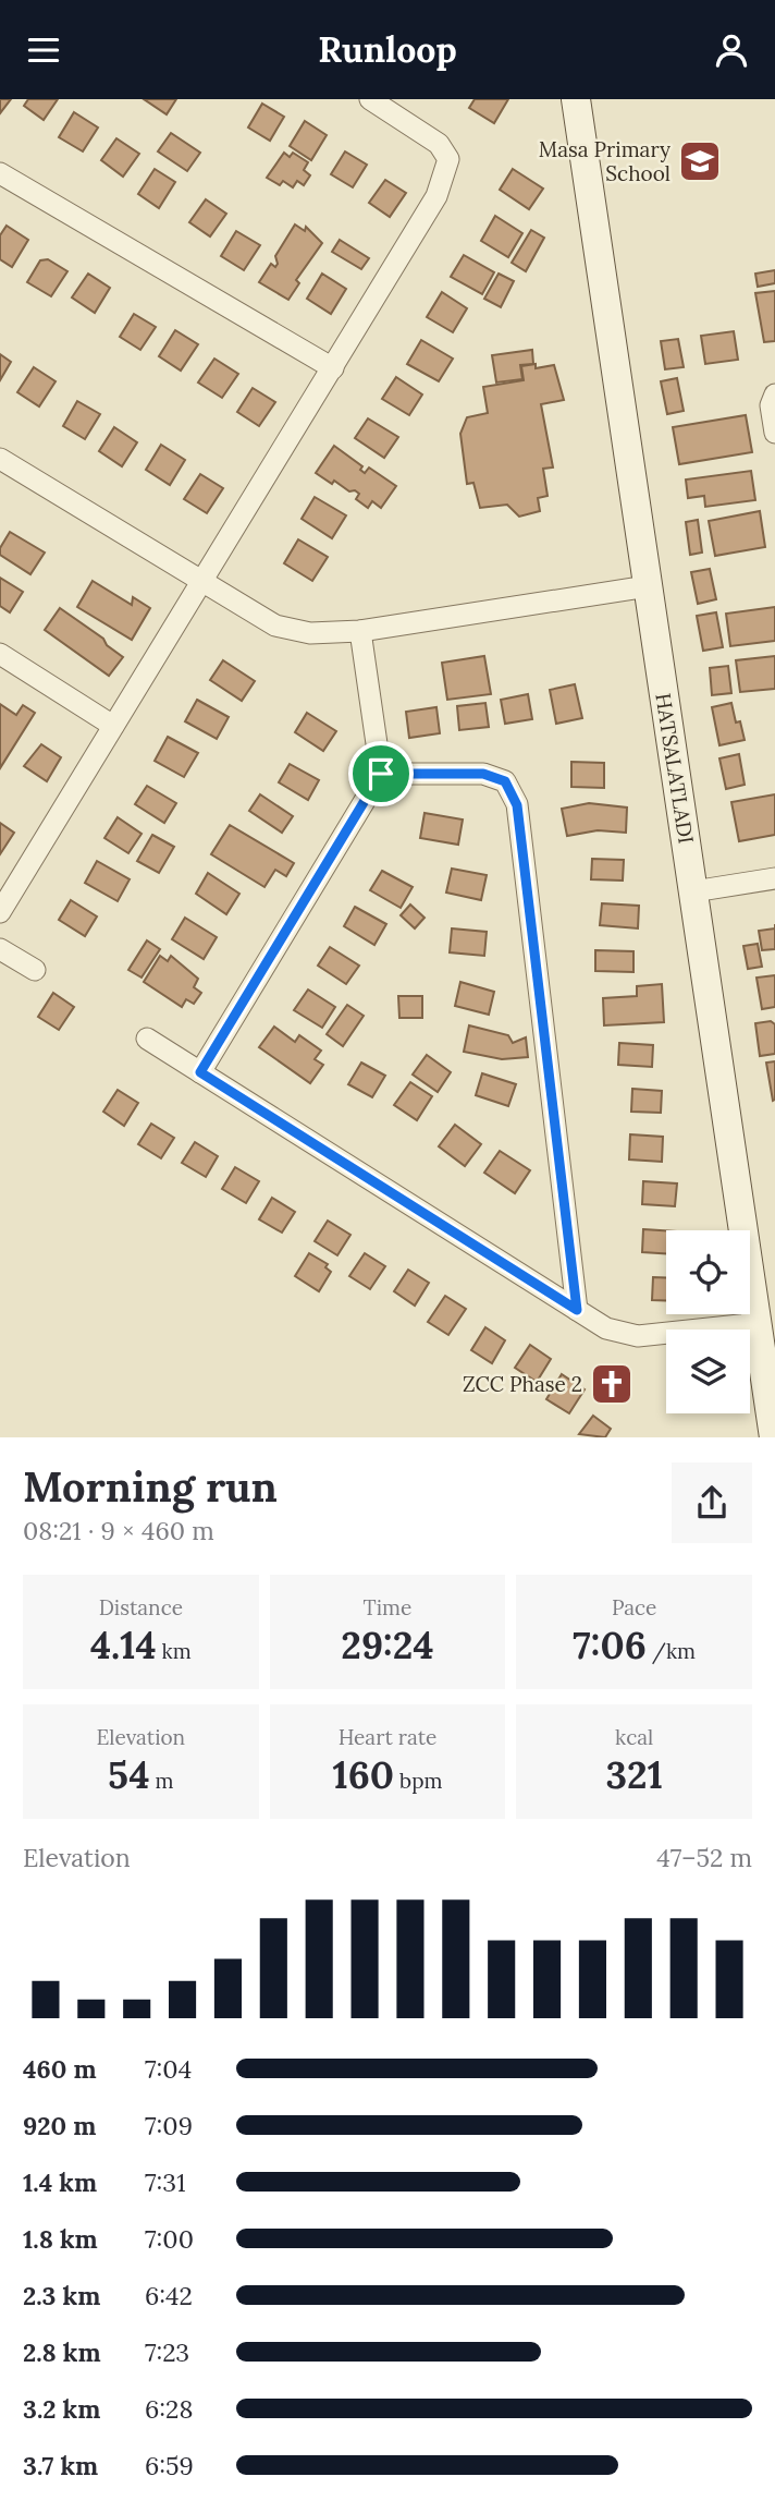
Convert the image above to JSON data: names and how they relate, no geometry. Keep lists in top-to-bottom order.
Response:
{
  "streets": {
    "street": ["HATSALATLADI"]
  },
  "places": {
    "school or university": ["Masa Primary School"],
    "church": ["ZCC Phase 2"]
  },
  "page": {
    "header": "Runloop",
    "heading": ["Morning run", "08:21 · 9 × 460 m"],
    "stats": [
      ["Distance", "4.14 km"],
      ["Time", "29:24"],
      ["Pace", "7:06 /km"],
      ["Elevation", "54 m"],
      ["Heart rate", "160 bpm"],
      ["kcal", "321"]
    ],
    "chart": ["Elevation", "47–52 m"],
    "list": [
      {
        "name": "460 m",
        "note": "7:04"
      },
      {
        "name": "920 m",
        "note": "7:09"
      },
      {
        "name": "1.4 km",
        "note": "7:31"
      },
      {
        "name": "1.8 km",
        "note": "7:00"
      },
      {
        "name": "2.3 km",
        "note": "6:42"
      },
      {
        "name": "2.8 km",
        "note": "7:23"
      },
      {
        "name": "3.2 km",
        "note": "6:28"
      },
      {
        "name": "3.7 km",
        "note": "6:59"
      }
    ]
  }
}
